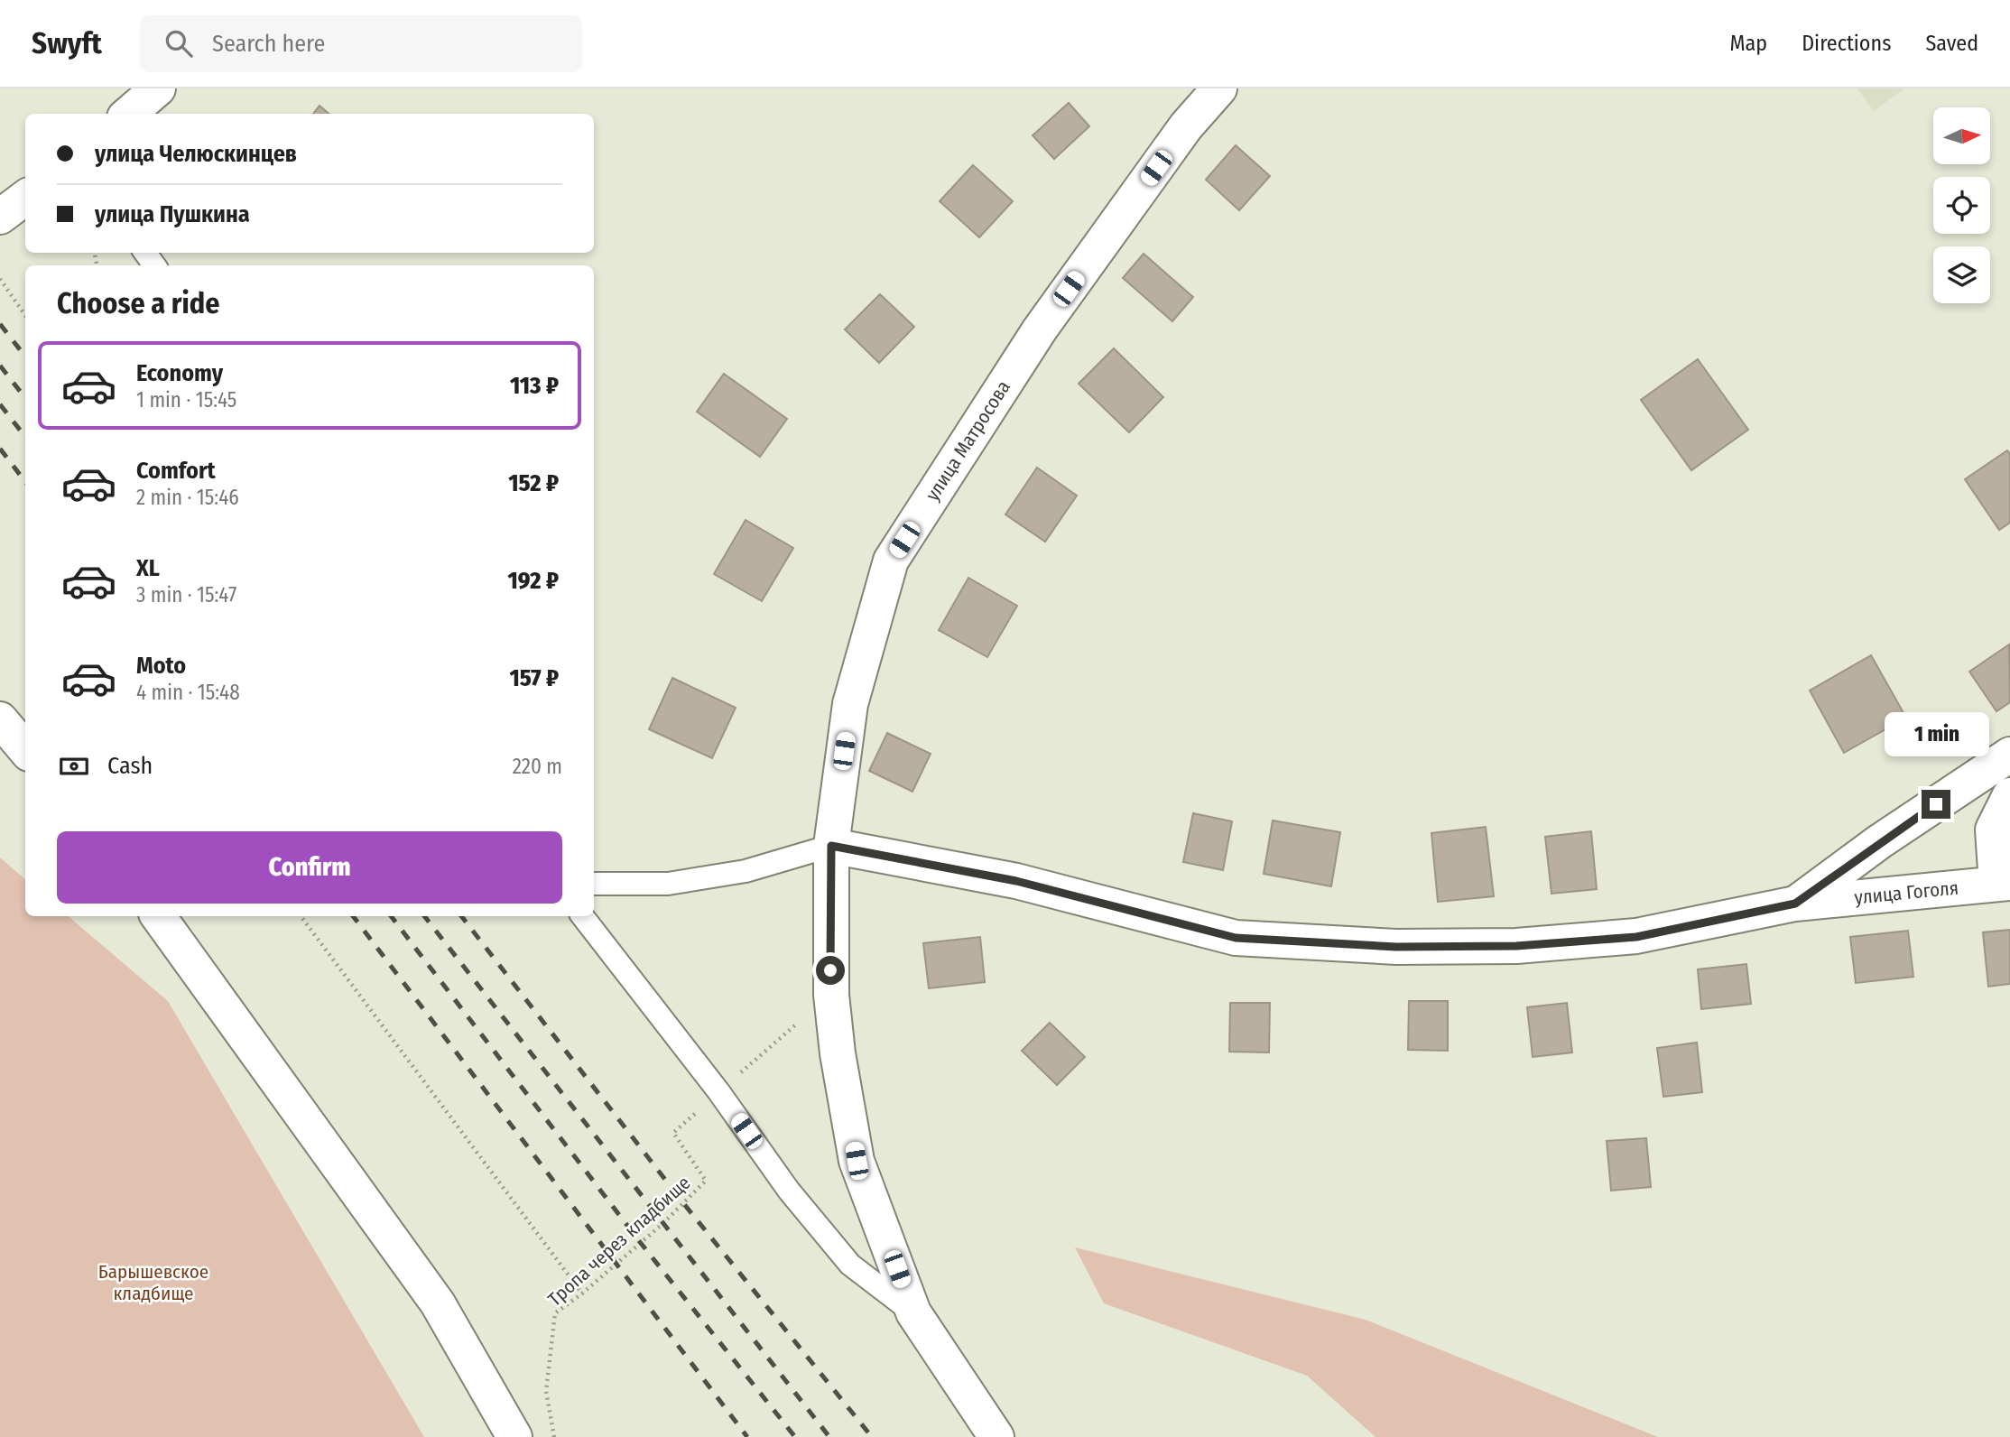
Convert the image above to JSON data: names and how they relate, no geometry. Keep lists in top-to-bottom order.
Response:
{
  "streets": {
    "street": ["улица Матросова", "улица Гоголя"],
    "path": ["Тропа через кладбище"]
  },
  "crossings": [
    ["улица Матросова", "улица Гоголя"],
    ["улица Матросова", "Тропа через кладбище"]
  ],
  "parks": ["Барышевское кладбище"],
  "north": "right",
  "page": {
    "header": "Swyft",
    "search": "Search here",
    "nav": ["Map", "Directions", "Saved"],
    "banner": ["улица Челюскинцев", "улица Пушкина"],
    "heading": "Choose a ride",
    "list": [
      {
        "name": "Economy",
        "note": "1 min · 15:45",
        "value": "113 ₽"
      },
      {
        "name": "Comfort",
        "note": "2 min · 15:46",
        "value": "152 ₽"
      },
      {
        "name": "XL",
        "note": "3 min · 15:47",
        "value": "192 ₽"
      },
      {
        "name": "Moto",
        "note": "4 min · 15:48",
        "value": "157 ₽"
      }
    ],
    "bubble": "1 min",
    "pay": ["Cash", "220 m"],
    "buttons": "Confirm"
  }
}
